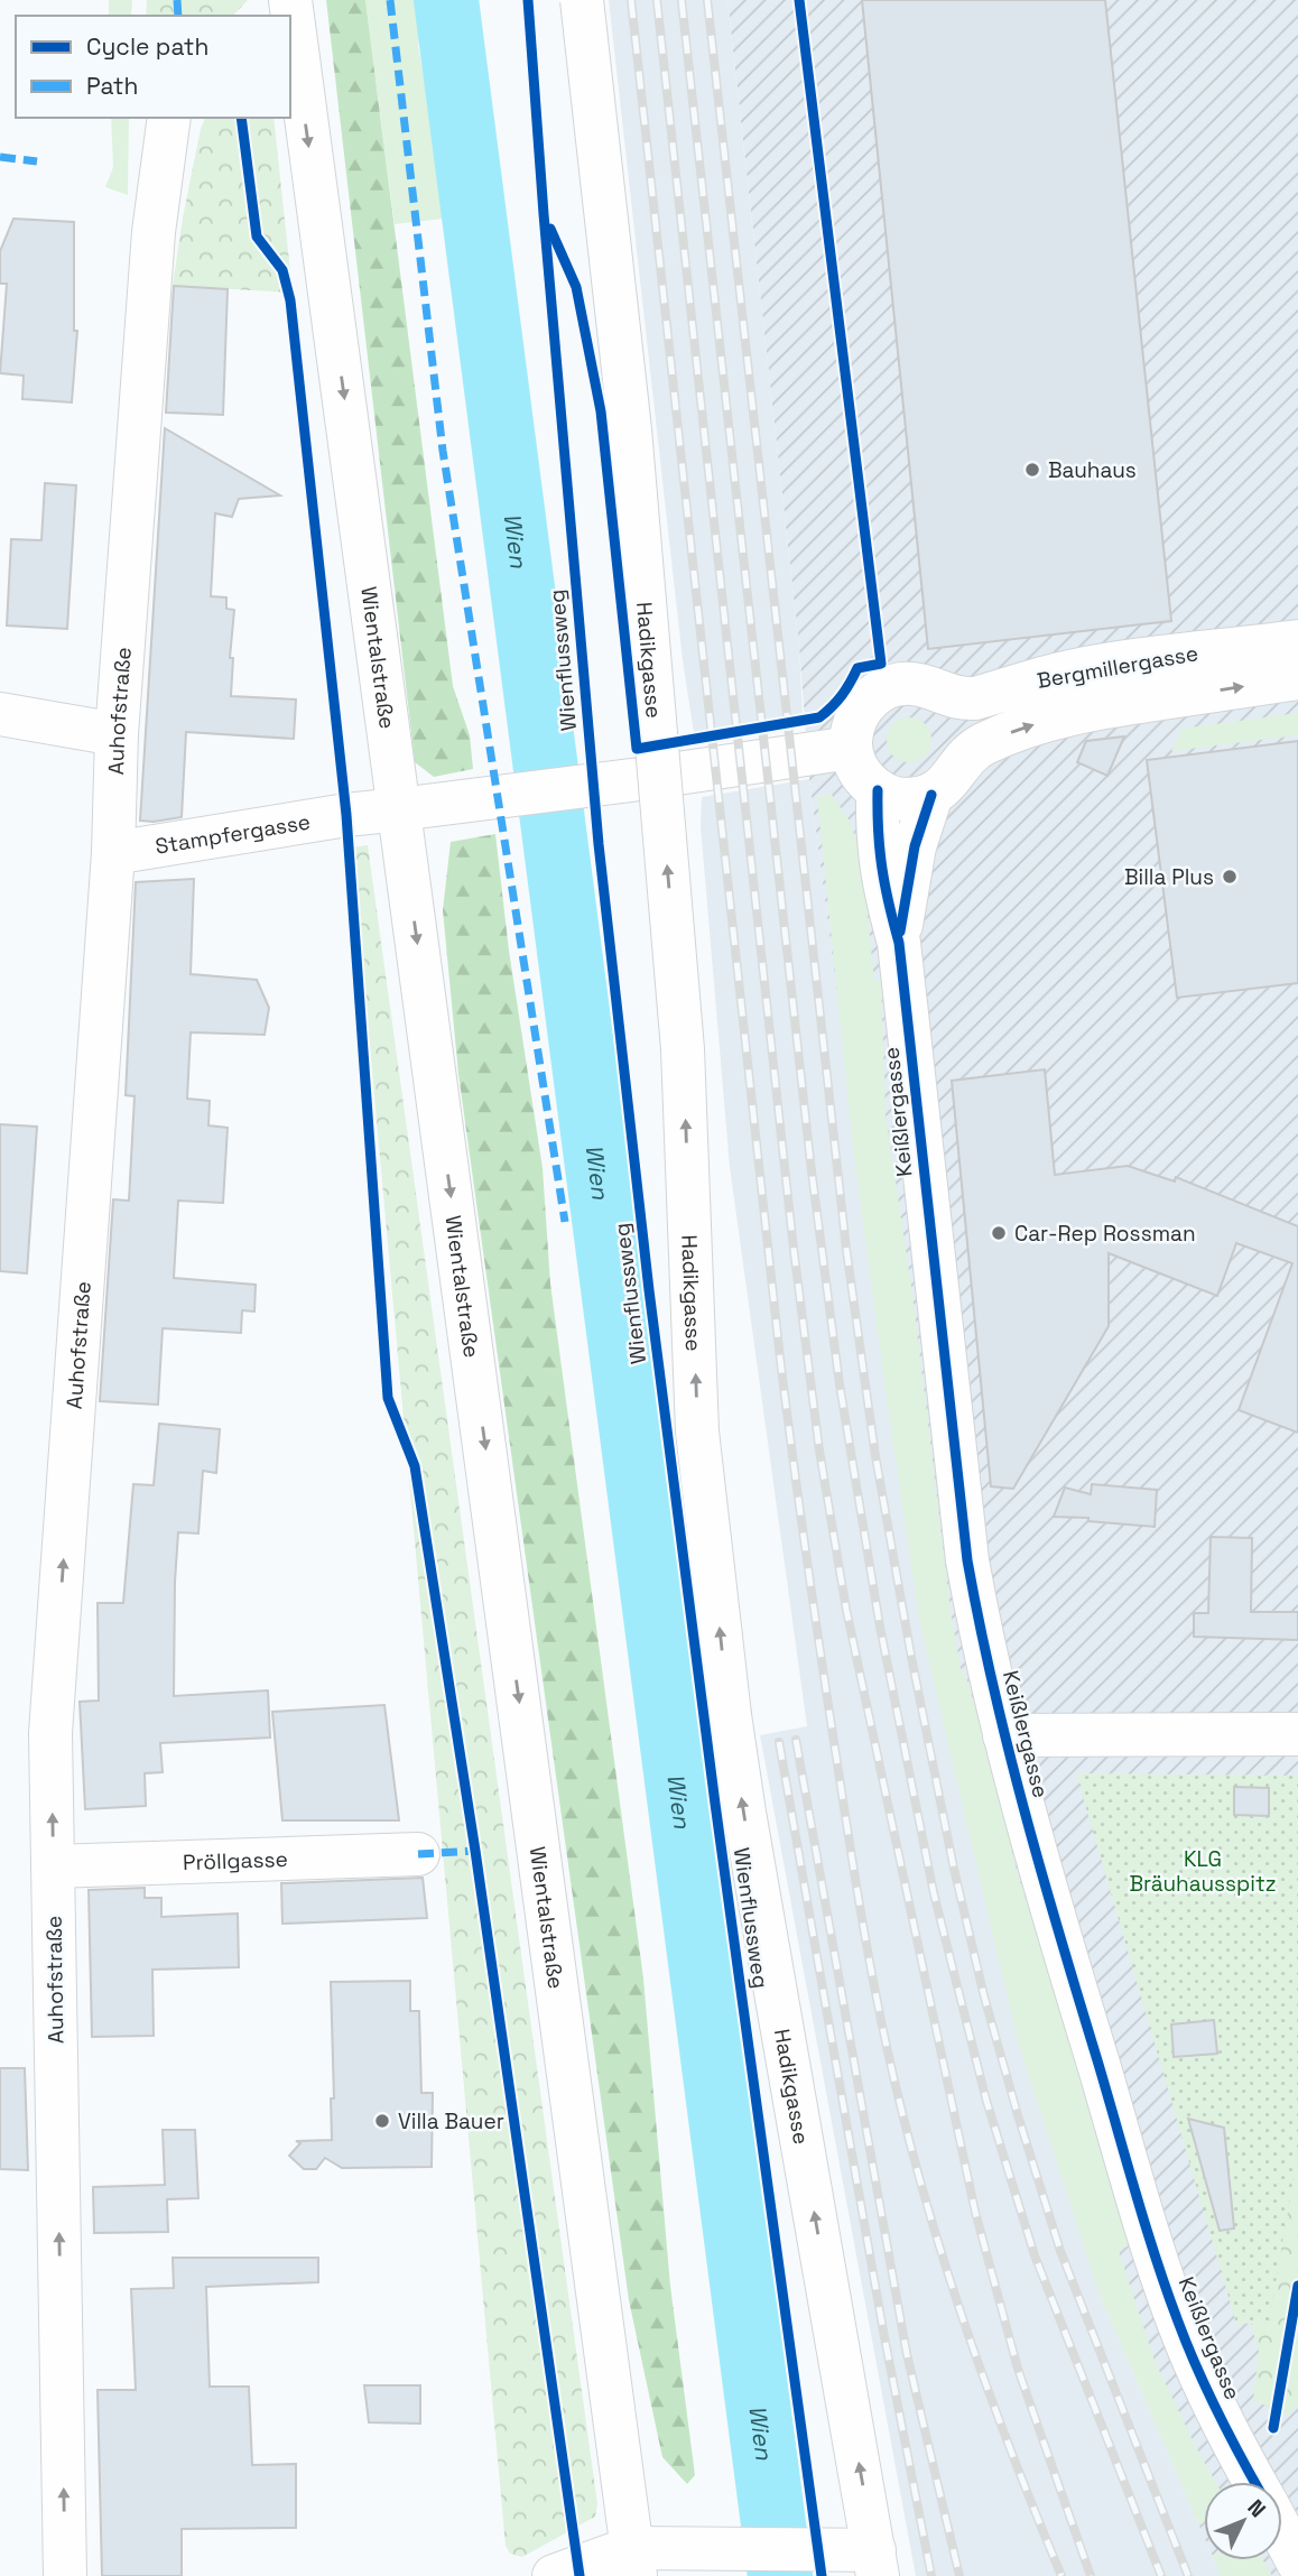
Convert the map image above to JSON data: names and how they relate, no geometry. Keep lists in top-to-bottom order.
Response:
{
  "streets": {
    "main road": [
      "Wientalstraße",
      "Hadikgasse",
      "Bergmillergasse",
      "Auhofstraße",
      "Stampfergasse",
      "Keißlergasse",
      "Pröllgasse"
    ],
    "cycle path": ["Wienflussweg"]
  },
  "crossings": [
    ["Wientalstraße", "Stampfergasse"],
    ["Bergmillergasse", "Stampfergasse"],
    ["Bergmillergasse", "Keißlergasse"],
    ["Auhofstraße", "Stampfergasse"],
    ["Auhofstraße", "Pröllgasse"],
    ["Stampfergasse", "Keißlergasse"]
  ],
  "one_way": ["Wientalstraße", "Hadikgasse", "Auhofstraße"],
  "water": ["Wien"],
  "parks": ["KLG Bräuhausspitz"],
  "places": [
    "Bauhaus",
    "Billa Plus",
    "Car-Rep Rossman",
    "Villa Bauer"
  ],
  "legend": ["Cycle path", "Path"],
  "north": "top right"
}
